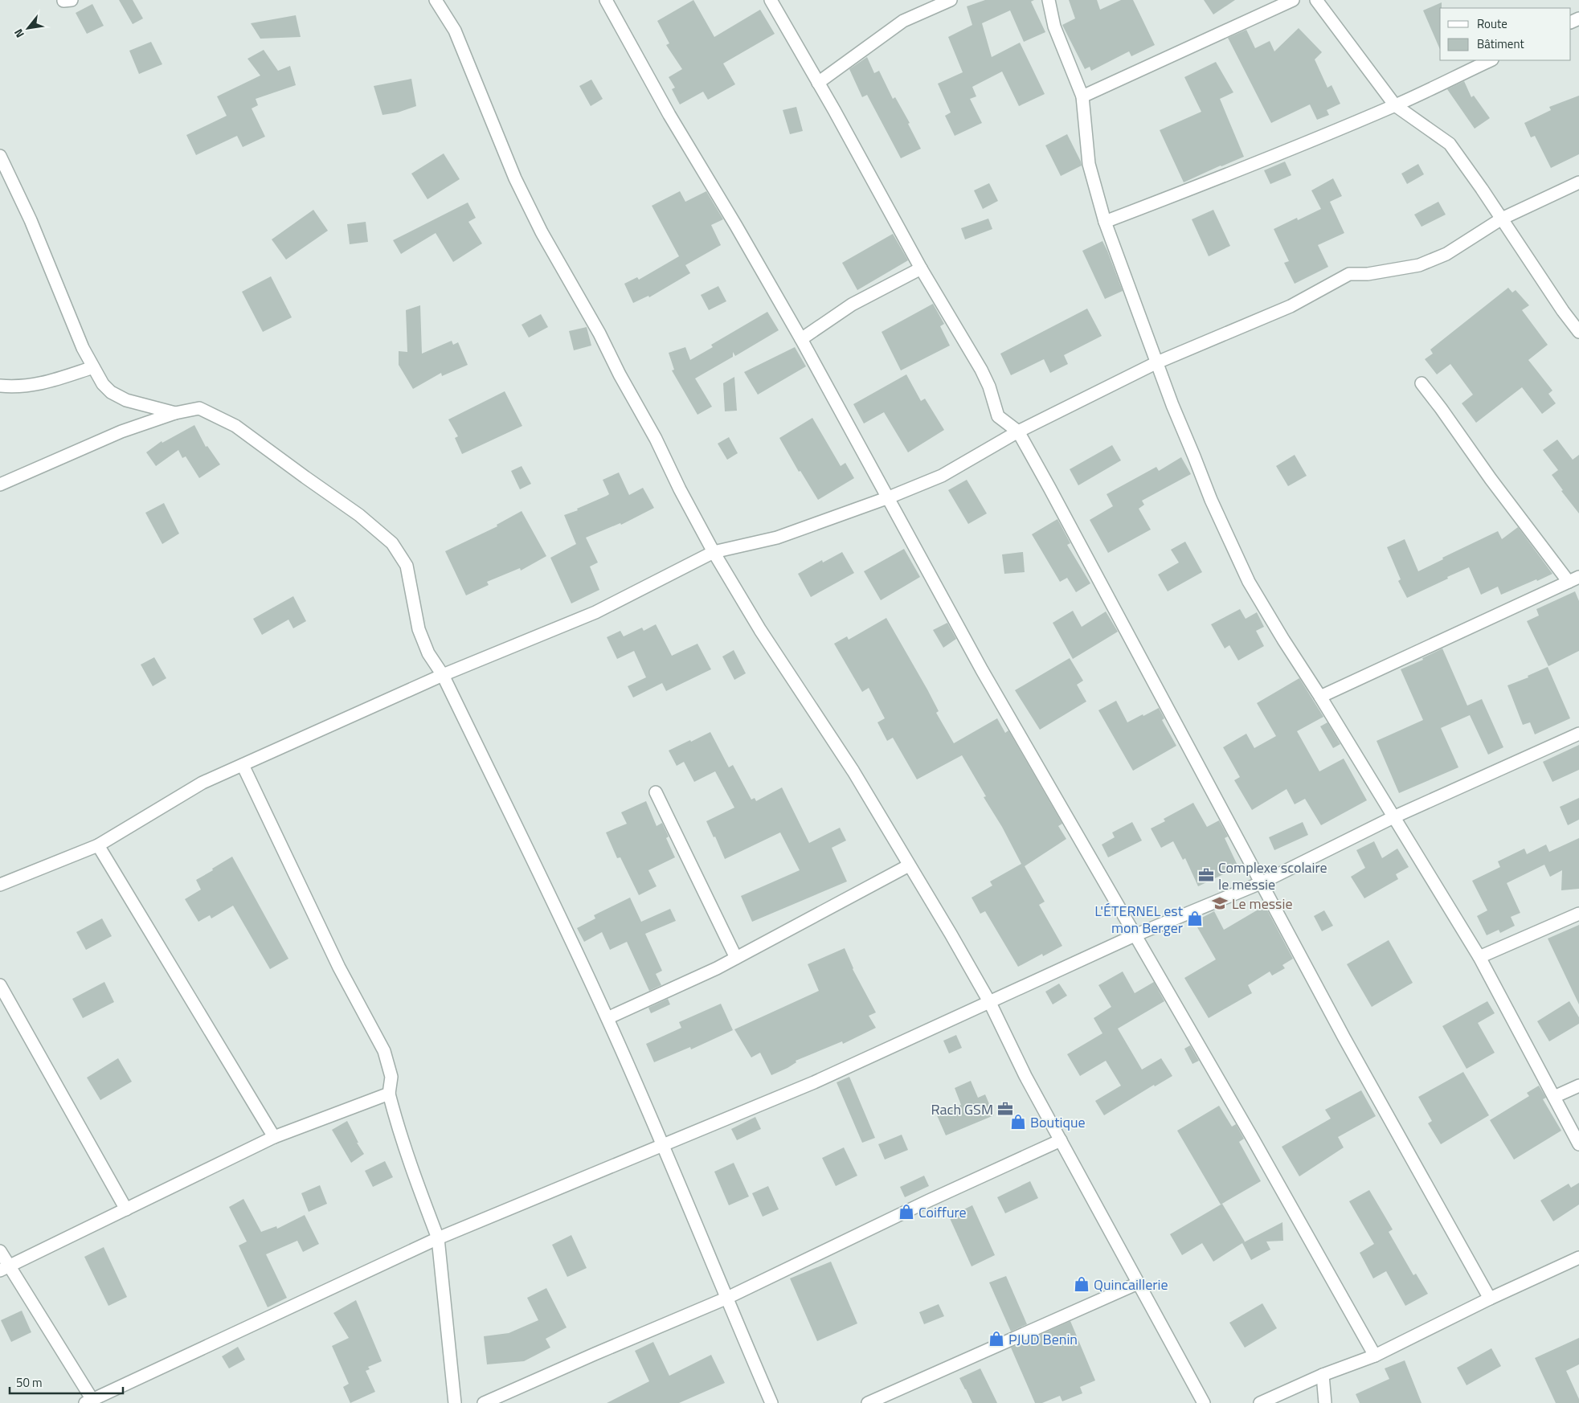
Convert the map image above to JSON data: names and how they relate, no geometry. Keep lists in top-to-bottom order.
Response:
{
  "places": {
    "office": ["Complexe scolaire le messie", "Rach GSM"],
    "school or university": ["Le messie"],
    "shop": [
      "L'ÉTERNEL est mon Berger",
      "Boutique",
      "Coiffure",
      "Quincaillerie",
      "PJUD Benin"
    ]
  },
  "legend": ["Route", "Bâtiment"],
  "scale_bar": "50 m",
  "north": "bottom left"
}
